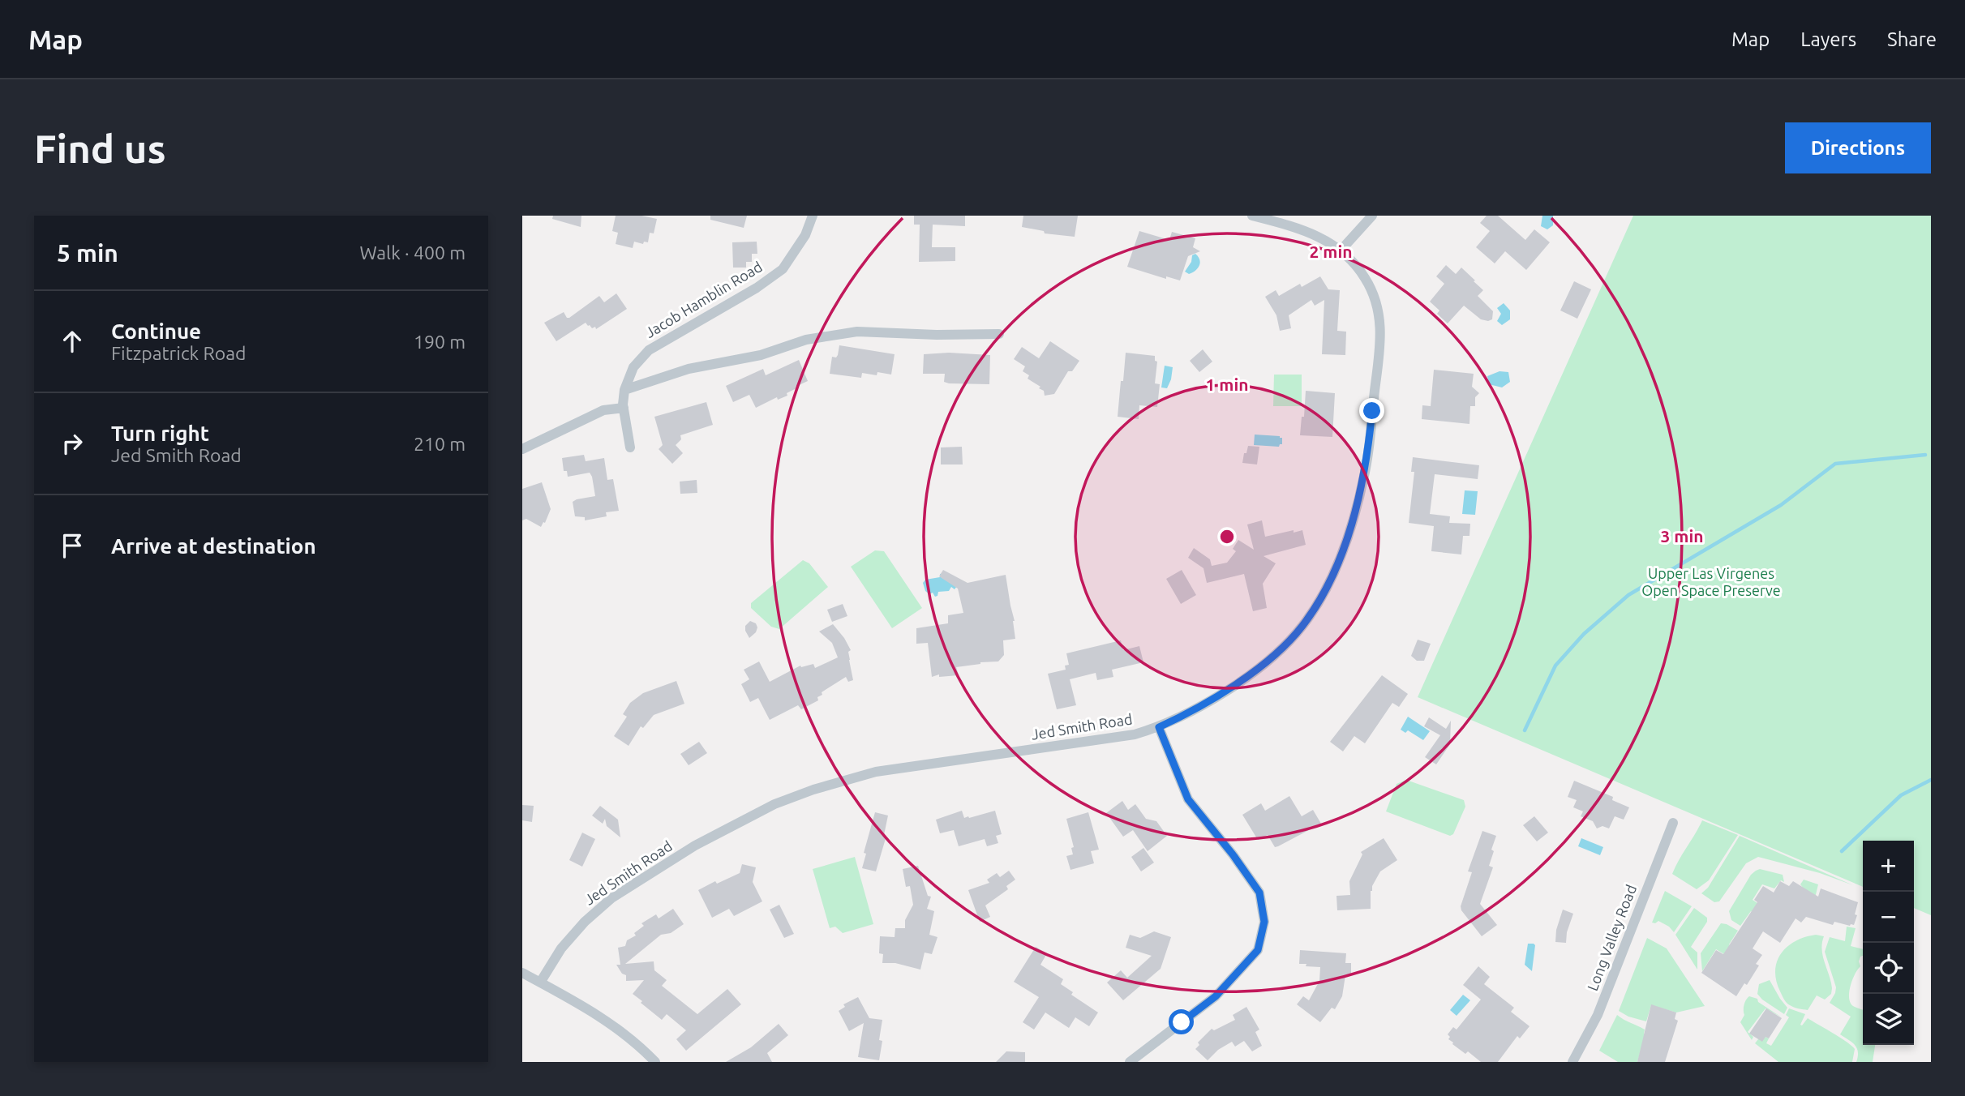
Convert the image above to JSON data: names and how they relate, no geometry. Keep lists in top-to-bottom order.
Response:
{
  "streets": {
    "street": ["Jacob Hamblin Road", "Jed Smith Road", "Long Valley Road"]
  },
  "parks": ["Upper Las Virgenes Open Space Preserve"],
  "page": {
    "header": "Map",
    "nav": ["Map", "Layers", "Share"],
    "buttons": "Directions",
    "title": "Find us",
    "heading": ["5 min", "Walk · 400 m"],
    "list": [
      ["Continue", "Fitzpatrick Road", "190 m"],
      ["Turn right", "Jed Smith Road", "210 m"],
      "Arrive at destination"
    ],
    "map_buttons": ["+", "−"]
  },
  "rings": ["2 min", "1 min", "3 min"]
}
